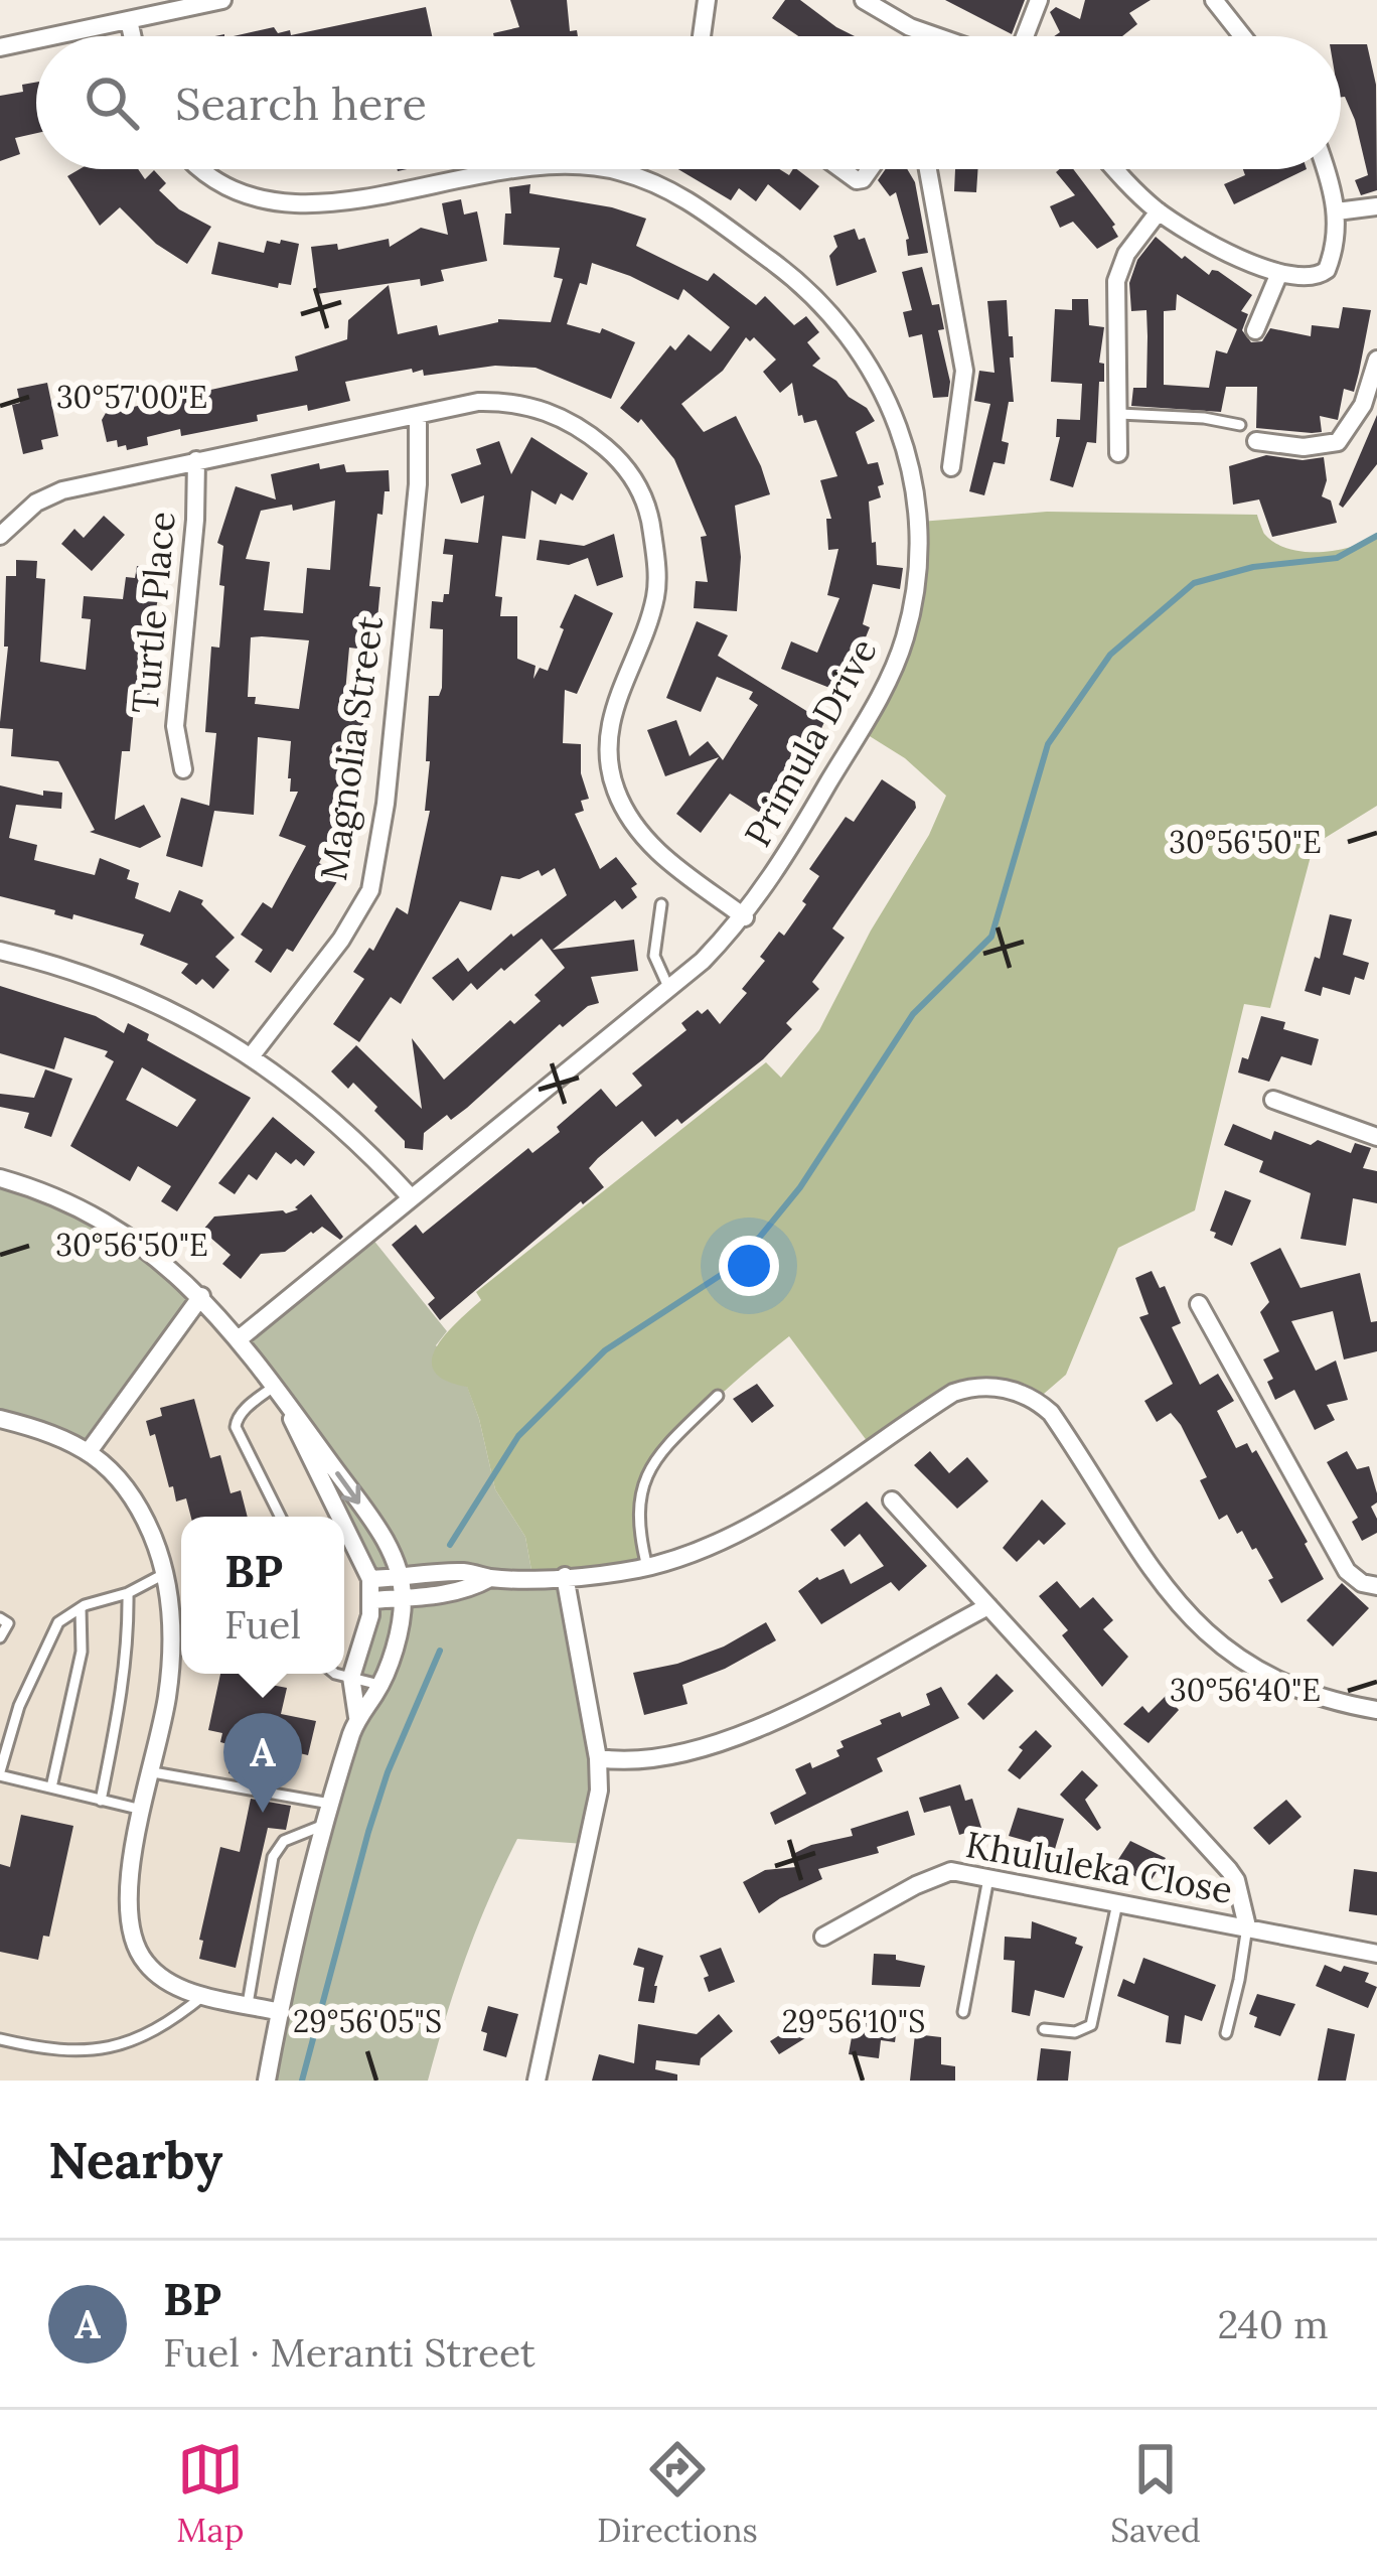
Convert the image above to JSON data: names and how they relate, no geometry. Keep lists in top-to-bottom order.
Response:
{
  "streets": {
    "street": [
      "Turtle Place",
      "Primula Drive",
      "Magnolia Street",
      "Khululeka Close"
    ]
  },
  "page": {
    "search": "Search here",
    "popup": ["BP", "Fuel"],
    "pins": "A",
    "heading": "Nearby",
    "list": [
      {
        "mark": "A",
        "name": "BP",
        "note": "Fuel · Meranti Street",
        "value": "240 m"
      }
    ],
    "nav": ["Map", "Directions", "Saved"]
  },
  "coordinates": [
    "30°57'00\"E",
    "30°56'50\"E",
    "30°56'40\"E",
    "29°56'05\"S",
    "29°56'10\"S"
  ]
}
